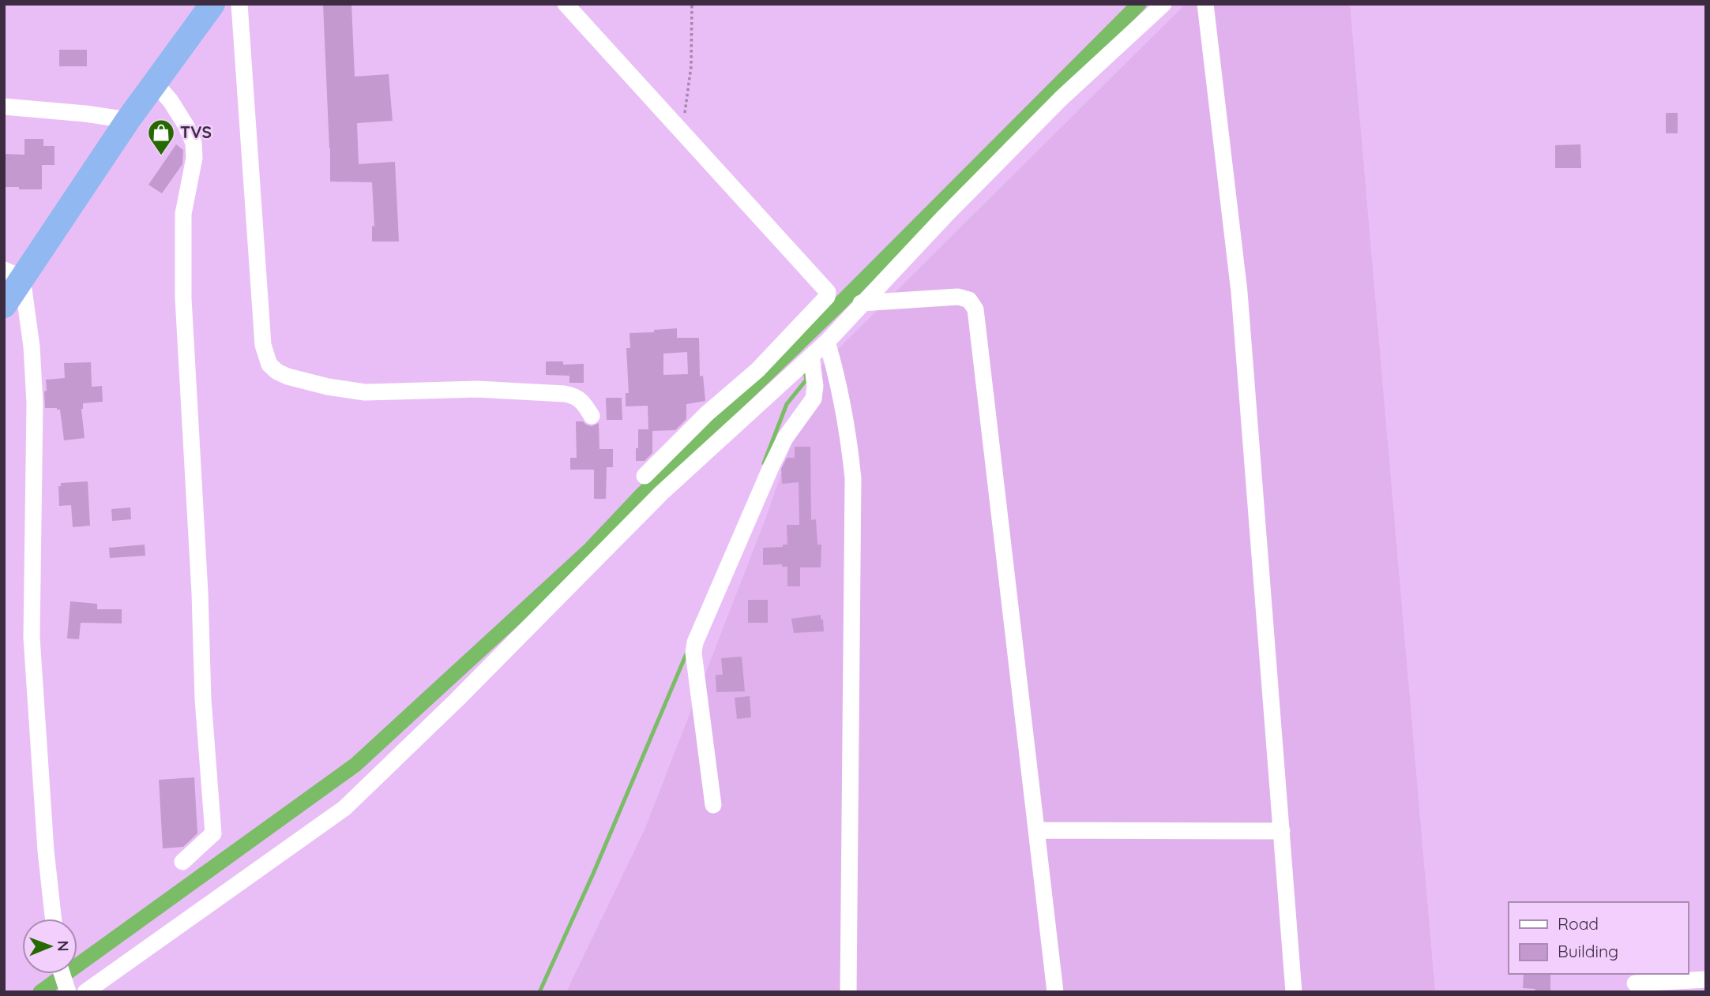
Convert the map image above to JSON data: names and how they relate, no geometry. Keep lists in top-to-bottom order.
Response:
{
  "places": {
    "shop": ["TVS"]
  },
  "legend": ["Road", "Building"],
  "north": "right"
}
